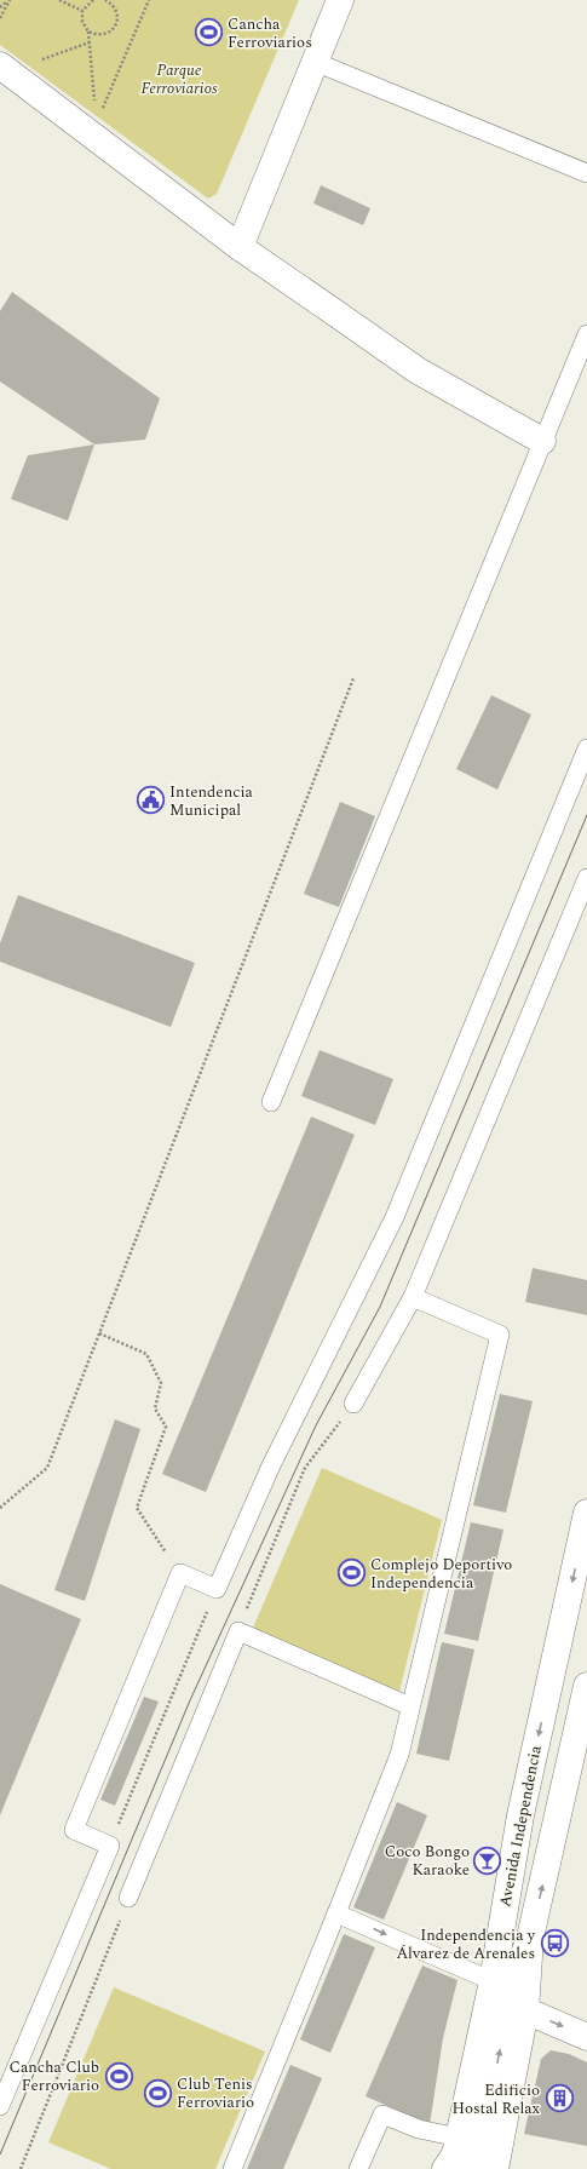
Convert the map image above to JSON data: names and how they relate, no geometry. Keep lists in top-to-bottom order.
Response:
{
  "streets": {
    "main road": ["Avenida Independencia"]
  },
  "parks": ["Parque Ferroviarios"],
  "places": {
    "sports": [
      "Cancha Ferroviarios",
      "Complejo Deportivo Independencia",
      "Cancha Club Ferroviario",
      "Club Tenis Ferroviario"
    ],
    "public building": ["Intendencia Municipal"],
    "bar": ["Coco Bongo Karaoke"],
    "bus stop": ["Independencia y Álvarez de Arenales"],
    "building": ["Edificio Hostal Relax"]
  }
}
